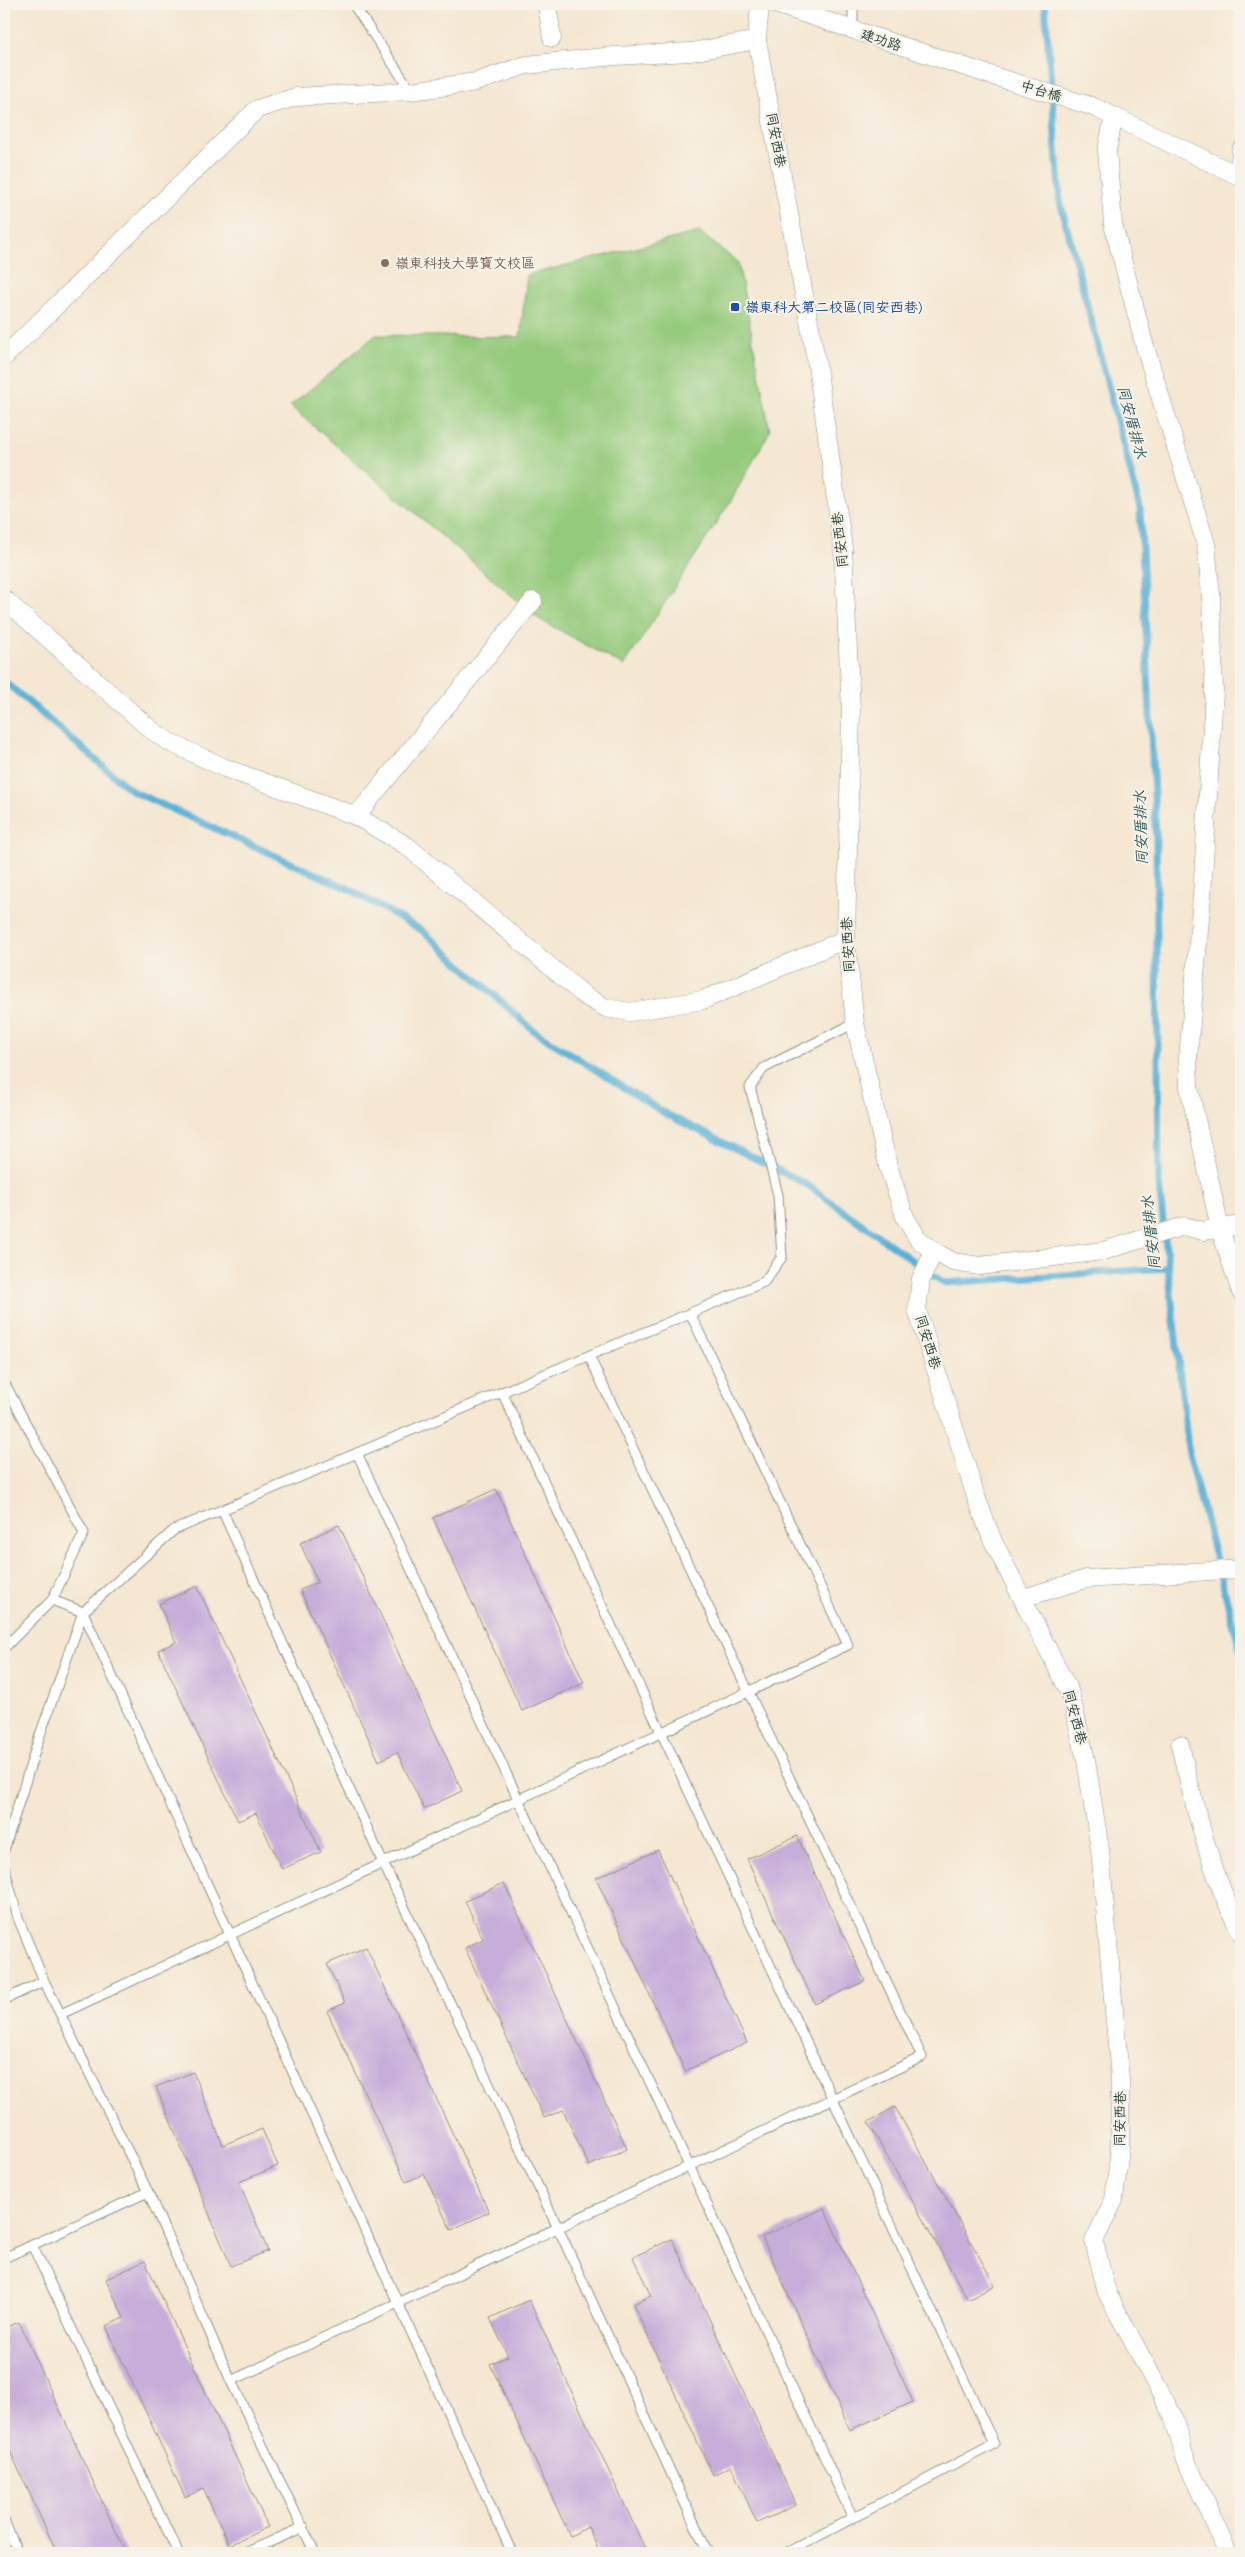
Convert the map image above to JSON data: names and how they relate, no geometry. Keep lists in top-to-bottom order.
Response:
{
  "streets": {
    "street": ["建功路", "中台橋", "同安西巷"]
  },
  "crossings": [
    ["建功路", "中台橋"]
  ],
  "water": ["同安厝排水"],
  "places": {
    "other": ["嶺東科技大學寶文校區"],
    "transit": ["嶺東科大第二校區(同安西巷)"]
  }
}
